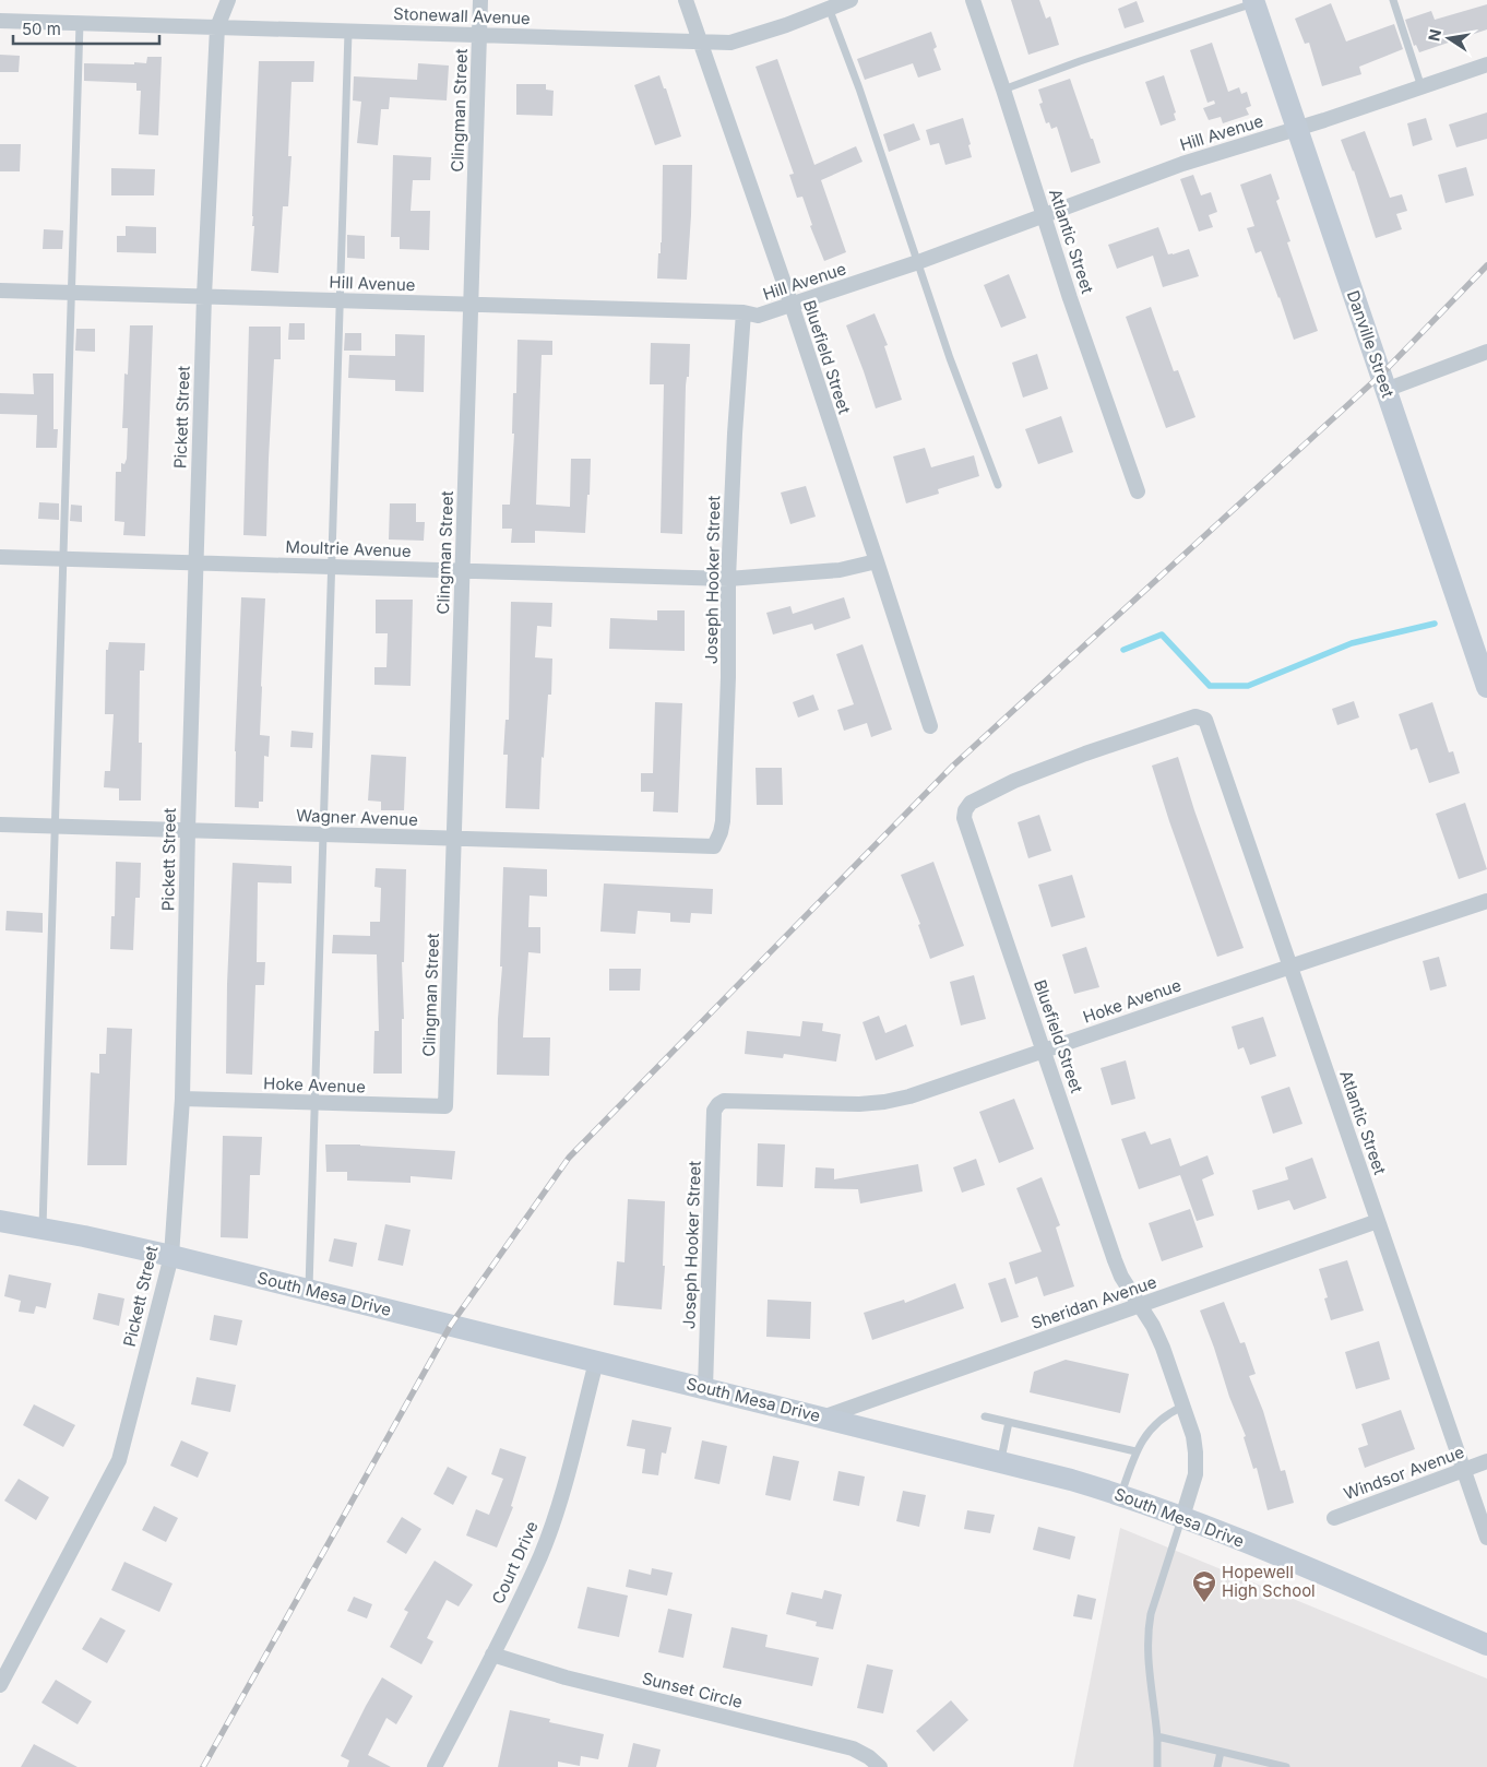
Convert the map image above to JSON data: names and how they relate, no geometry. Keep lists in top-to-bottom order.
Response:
{
  "streets": {
    "main road": ["Danville Street", "South Mesa Drive"],
    "street": [
      "Stonewall Avenue",
      "Clingman Street",
      "Hill Avenue",
      "Atlantic Street",
      "Bluefield Street",
      "Pickett Street",
      "Moultrie Avenue",
      "Joseph Hooker Street",
      "Wagner Avenue",
      "Hoke Avenue",
      "Sheridan Avenue",
      "Windsor Avenue",
      "Court Drive",
      "Sunset Circle"
    ]
  },
  "crossings": [
    ["Stonewall Avenue", "Clingman Street"],
    ["Stonewall Avenue", "Bluefield Street"],
    ["Stonewall Avenue", "Pickett Street"],
    ["Clingman Street", "Hill Avenue"],
    ["Clingman Street", "Moultrie Avenue"],
    ["Clingman Street", "Wagner Avenue"],
    ["Clingman Street", "Hoke Avenue"],
    ["Hill Avenue", "Atlantic Street"],
    ["Hill Avenue", "Danville Street"],
    ["Hill Avenue", "Bluefield Street"],
    ["Hill Avenue", "Pickett Street"],
    ["Hill Avenue", "Joseph Hooker Street"],
    ["Atlantic Street", "Bluefield Street"],
    ["Atlantic Street", "Hoke Avenue"],
    ["Atlantic Street", "Sheridan Avenue"],
    ["Atlantic Street", "Windsor Avenue"],
    ["Bluefield Street", "Moultrie Avenue"],
    ["Bluefield Street", "Hoke Avenue"],
    ["Bluefield Street", "South Mesa Drive"],
    ["Bluefield Street", "Sheridan Avenue"],
    ["Pickett Street", "Moultrie Avenue"],
    ["Pickett Street", "Wagner Avenue"],
    ["Pickett Street", "Hoke Avenue"],
    ["Pickett Street", "South Mesa Drive"],
    ["Moultrie Avenue", "Joseph Hooker Street"],
    ["Joseph Hooker Street", "Wagner Avenue"],
    ["Joseph Hooker Street", "Hoke Avenue"],
    ["Joseph Hooker Street", "South Mesa Drive"],
    ["South Mesa Drive", "Sheridan Avenue"],
    ["South Mesa Drive", "Court Drive"],
    ["Court Drive", "Sunset Circle"]
  ],
  "places": {
    "school or university": ["Hopewell High School"]
  },
  "scale_bar": "50 m",
  "north": "left"
}
